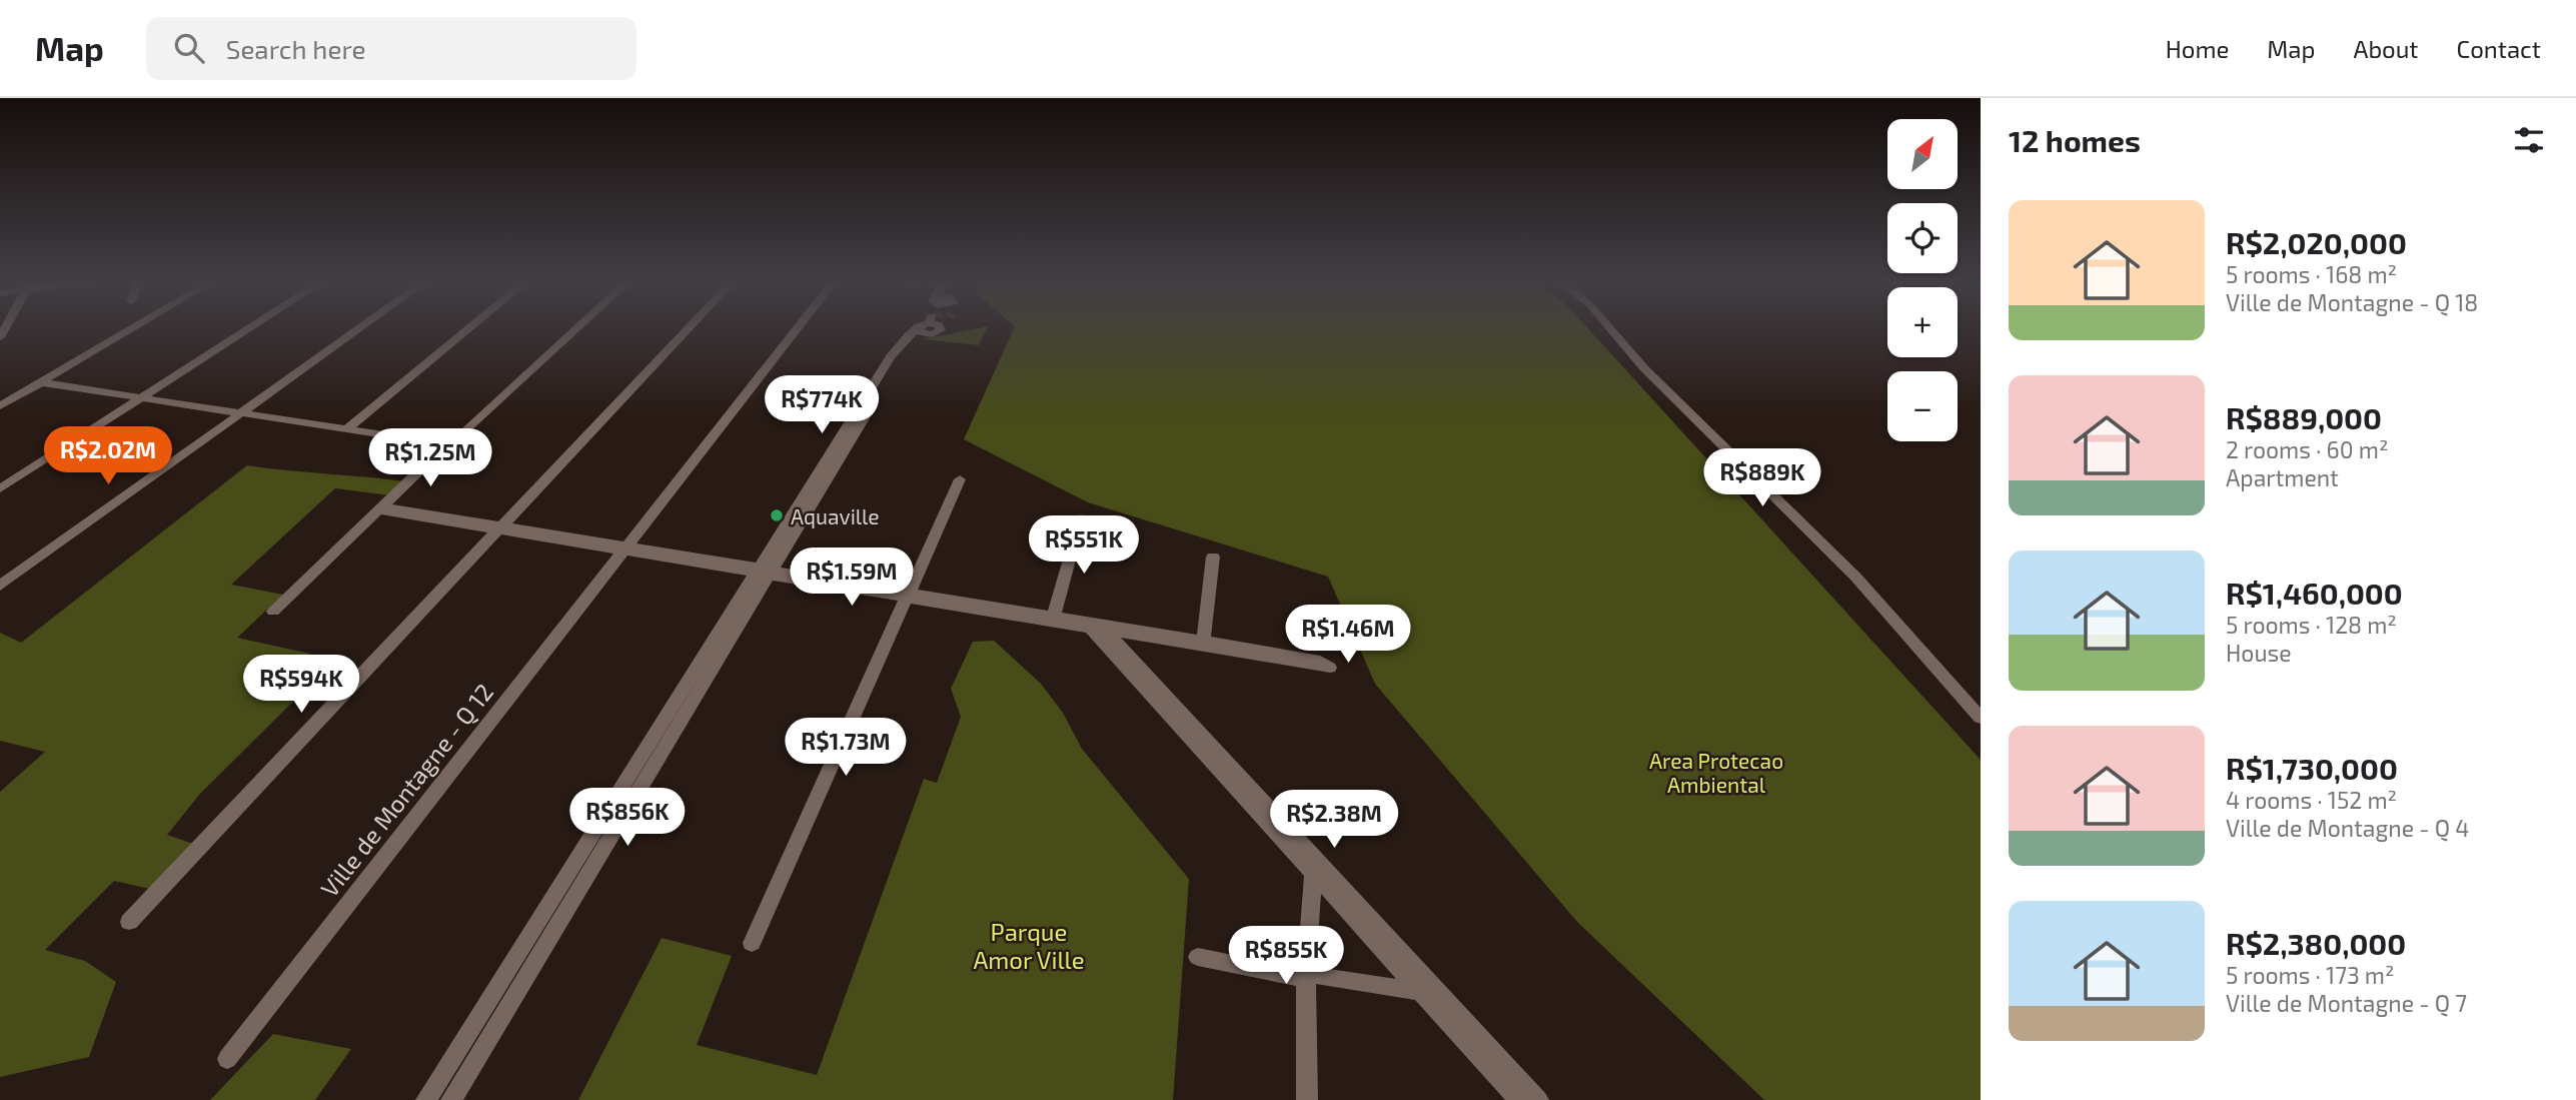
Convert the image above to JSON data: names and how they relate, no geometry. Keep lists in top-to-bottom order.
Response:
{
  "streets": {
    "street": ["Ville de Montagne - Q 12"]
  },
  "parks": ["Area Protecao Ambiental", "Parque Amor Ville"],
  "places": ["Aquaville"],
  "north": "top right",
  "page": {
    "header": "Map",
    "search": "Search here",
    "nav": [
      "Home",
      "Map",
      "About",
      "Contact"
    ],
    "heading": "12 homes",
    "map_buttons": ["+", "−"],
    "list": [
      {
        "name": "R$2,020,000",
        "note": "5 rooms · 168 m² · Ville de Montagne - Q 18"
      },
      {
        "name": "R$889,000",
        "note": "2 rooms · 60 m² · Apartment"
      },
      {
        "name": "R$1,460,000",
        "note": "5 rooms · 128 m² · House"
      },
      {
        "name": "R$1,730,000",
        "note": "4 rooms · 152 m² · Ville de Montagne - Q 4"
      },
      {
        "name": "R$2,380,000",
        "note": "5 rooms · 173 m² · Ville de Montagne - Q 7"
      }
    ],
    "price": [
      "R$774K",
      "R$2.02M",
      "R$1.25M",
      "R$889K",
      "R$551K",
      "R$1.59M",
      "R$1.46M",
      "R$594K",
      "R$1.73M",
      "R$856K",
      "R$2.38M",
      "R$855K"
    ]
  }
}
